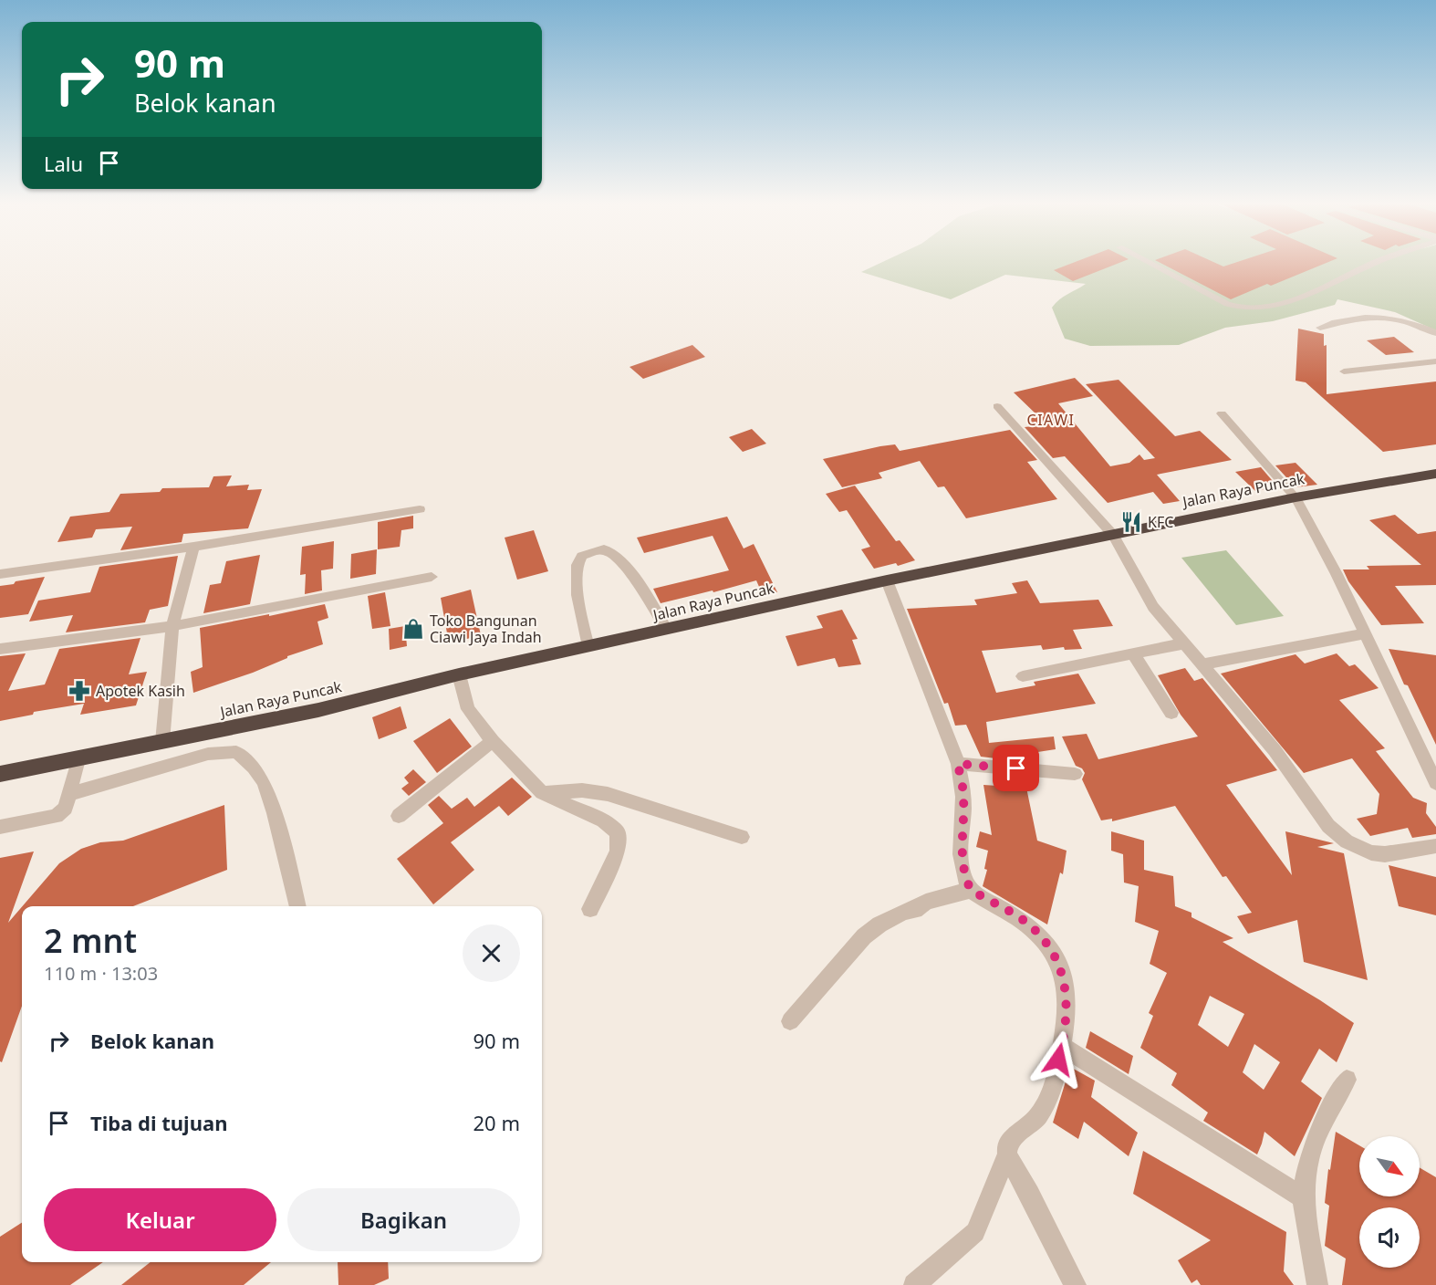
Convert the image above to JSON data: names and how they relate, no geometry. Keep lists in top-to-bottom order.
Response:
{
  "streets": {
    "highway": ["Jalan Raya Puncak"]
  },
  "districts": ["CIAWI"],
  "places": {
    "restaurant": ["KFC"],
    "shop": ["Toko Bangunan Ciawi Jaya Indah"],
    "pharmacy": ["Apotek Kasih"]
  },
  "north": "bottom right",
  "page": {
    "turn": ["90 m", "Belok kanan"],
    "then": "Lalu",
    "heading": ["2 mnt", "110 m · 13:03"],
    "list": [
      {
        "name": "Belok kanan",
        "value": "90 m"
      },
      {
        "name": "Tiba di tujuan",
        "value": "20 m"
      }
    ],
    "buttons": ["Keluar", "Bagikan"]
  }
}
